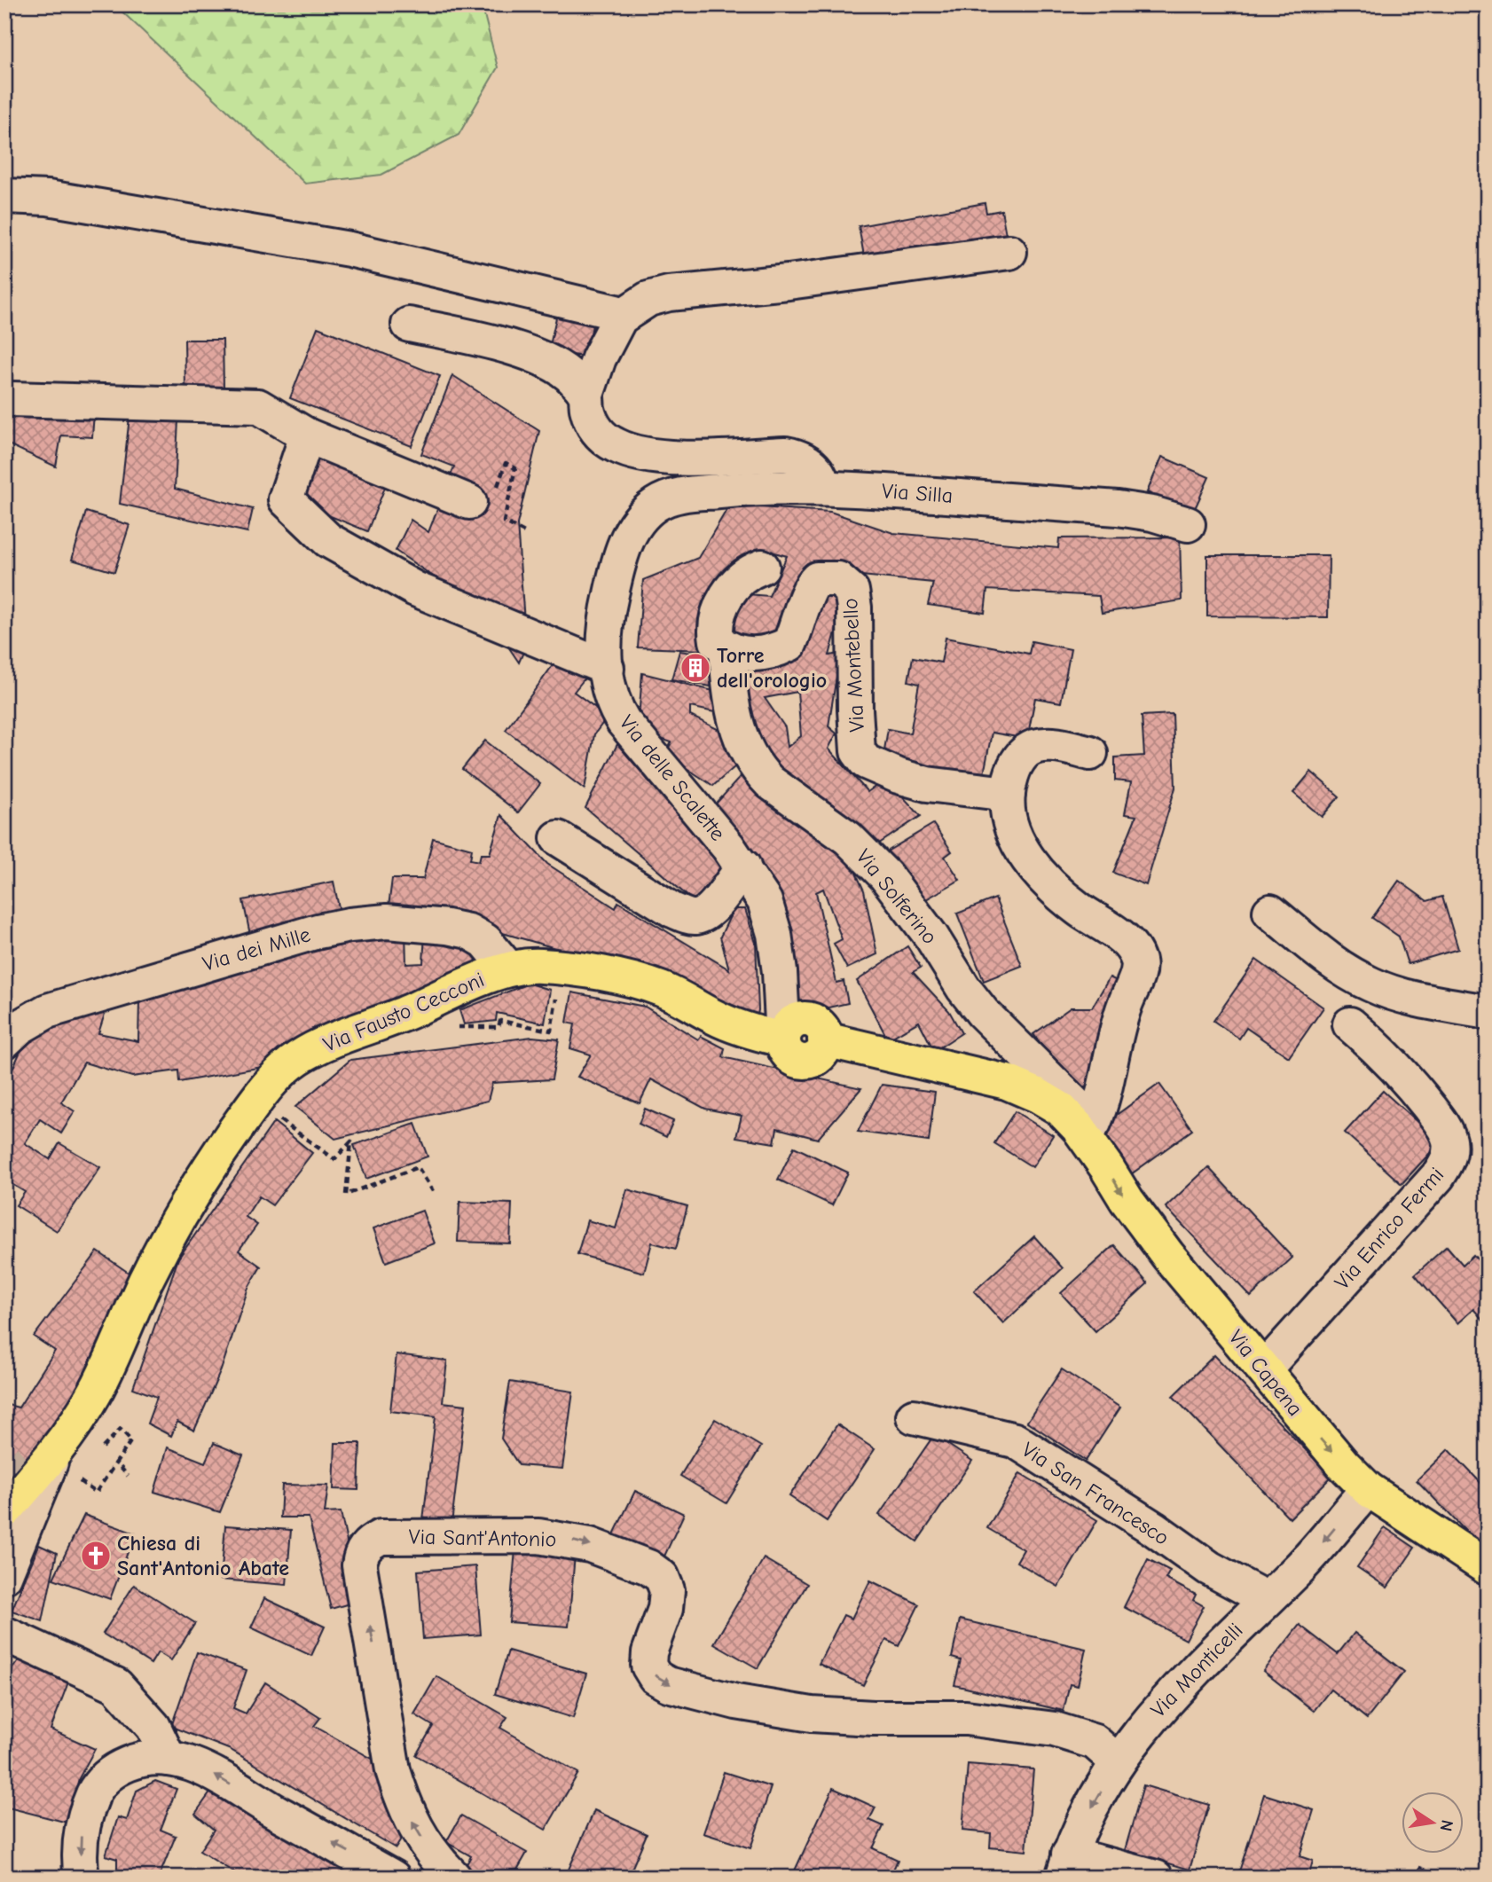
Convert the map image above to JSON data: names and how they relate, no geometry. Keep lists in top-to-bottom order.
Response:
{
  "streets": {
    "main road": ["Via Fausto Cecconi", "Via Capena"],
    "street": [
      "Via Silla",
      "Via Montebello",
      "Via delle Scalette",
      "Via Solferino",
      "Via dei Mille",
      "Via Enrico Fermi",
      "Via San Francesco",
      "Via Sant'Antonio",
      "Via Monticelli"
    ]
  },
  "crossings": [
    ["Via Silla", "Via delle Scalette"],
    ["Via Montebello", "Via Solferino"],
    ["Via delle Scalette", "Via Fausto Cecconi"],
    ["Via delle Scalette", "Via Capena"],
    ["Via Solferino", "Via Capena"],
    ["Via dei Mille", "Via Fausto Cecconi"],
    ["Via Fausto Cecconi", "Via Capena"],
    ["Via Enrico Fermi", "Via Capena"],
    ["Via Capena", "Via Monticelli"],
    ["Via San Francesco", "Via Monticelli"],
    ["Via Sant'Antonio", "Via Monticelli"]
  ],
  "one_way": ["Via Capena", "Via Monticelli"],
  "places": {
    "building": ["Torre dell'orologio"],
    "church": ["Chiesa di Sant'Antonio Abate"]
  },
  "north": "right"
}
